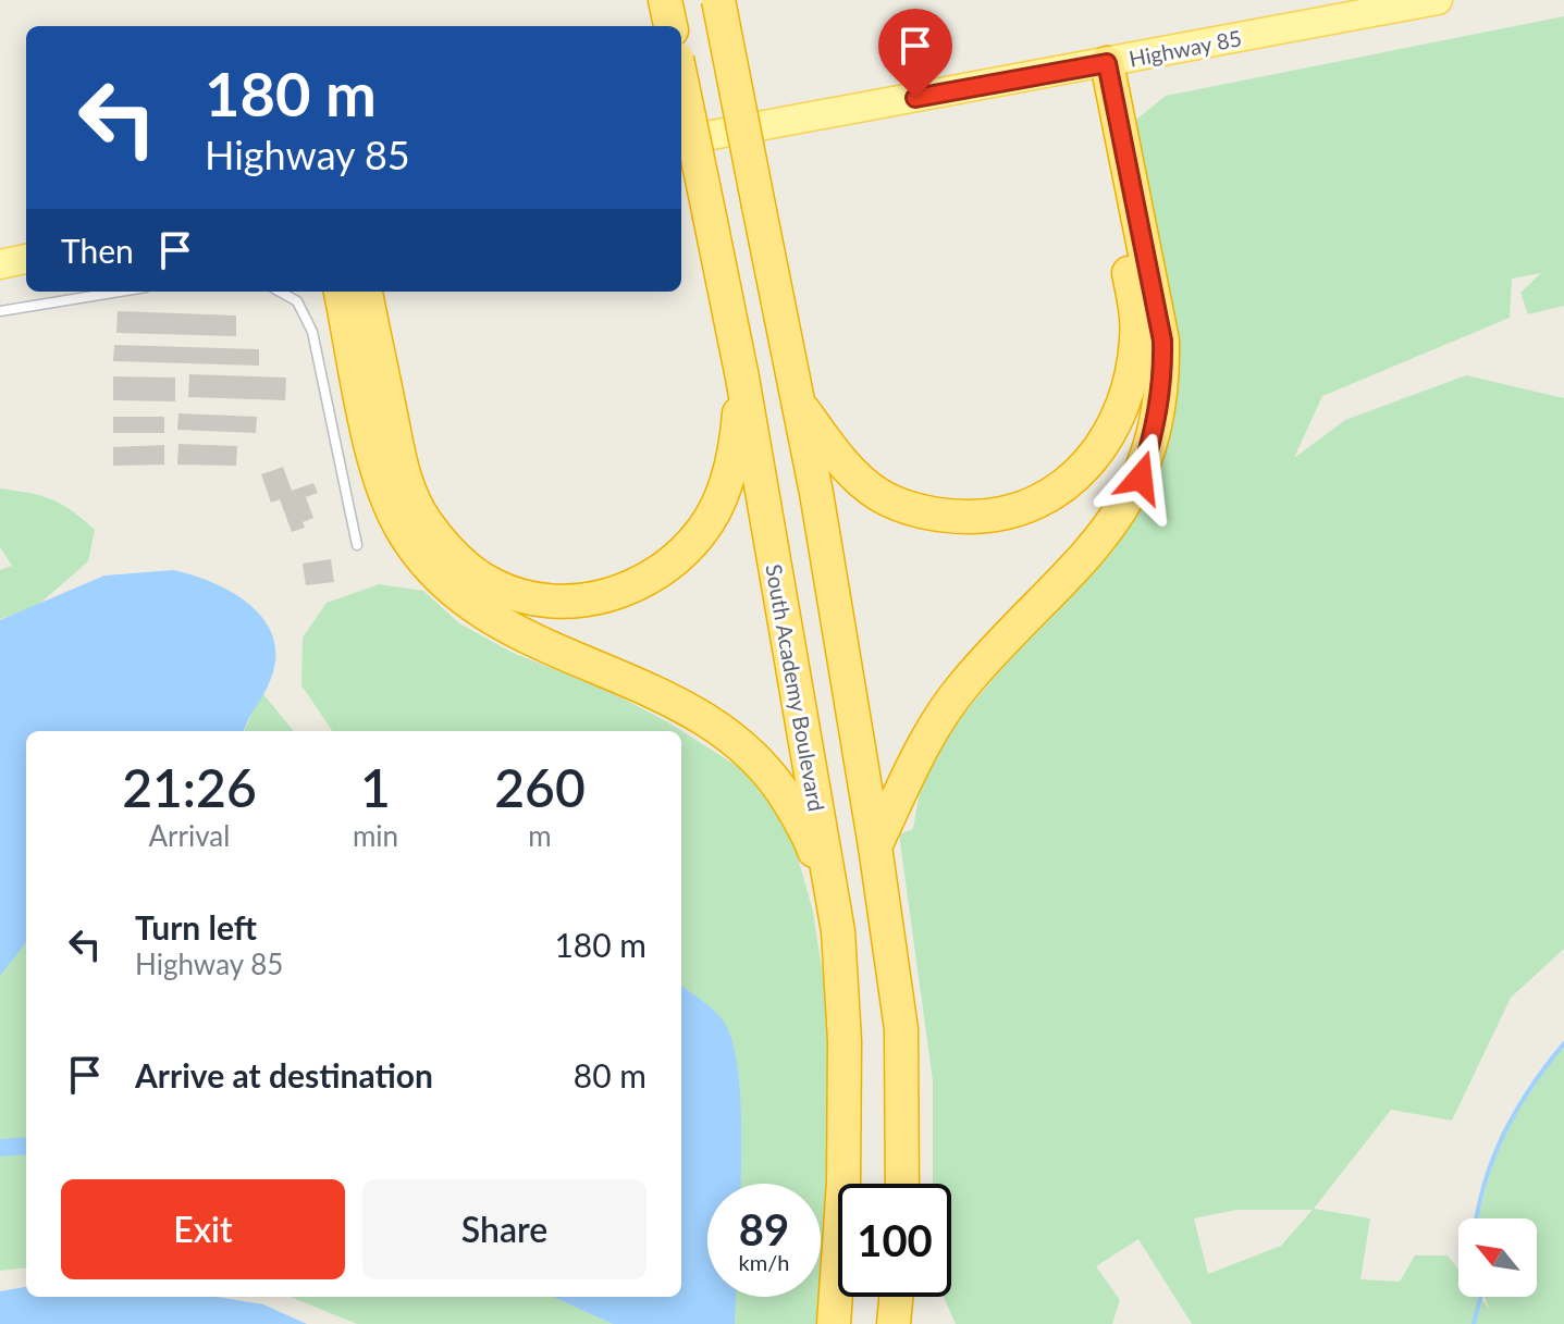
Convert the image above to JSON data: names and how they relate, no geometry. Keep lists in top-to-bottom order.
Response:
{
  "streets": {
    "highway": ["South Academy Boulevard"],
    "main road": ["Highway 85"]
  },
  "north": "top left",
  "page": {
    "turn": ["180 m", "Highway 85"],
    "then": "Then",
    "eta": [
      "21:26",
      "Arrival",
      "1",
      "min",
      "260",
      "m"
    ],
    "list": [
      {
        "name": "Turn left",
        "note": "Highway 85",
        "value": "180 m"
      },
      {
        "name": "Arrive at destination",
        "value": "80 m"
      }
    ],
    "buttons": ["Exit", "Share"],
    "speed": "89 km/h",
    "limit": "100"
  }
}
